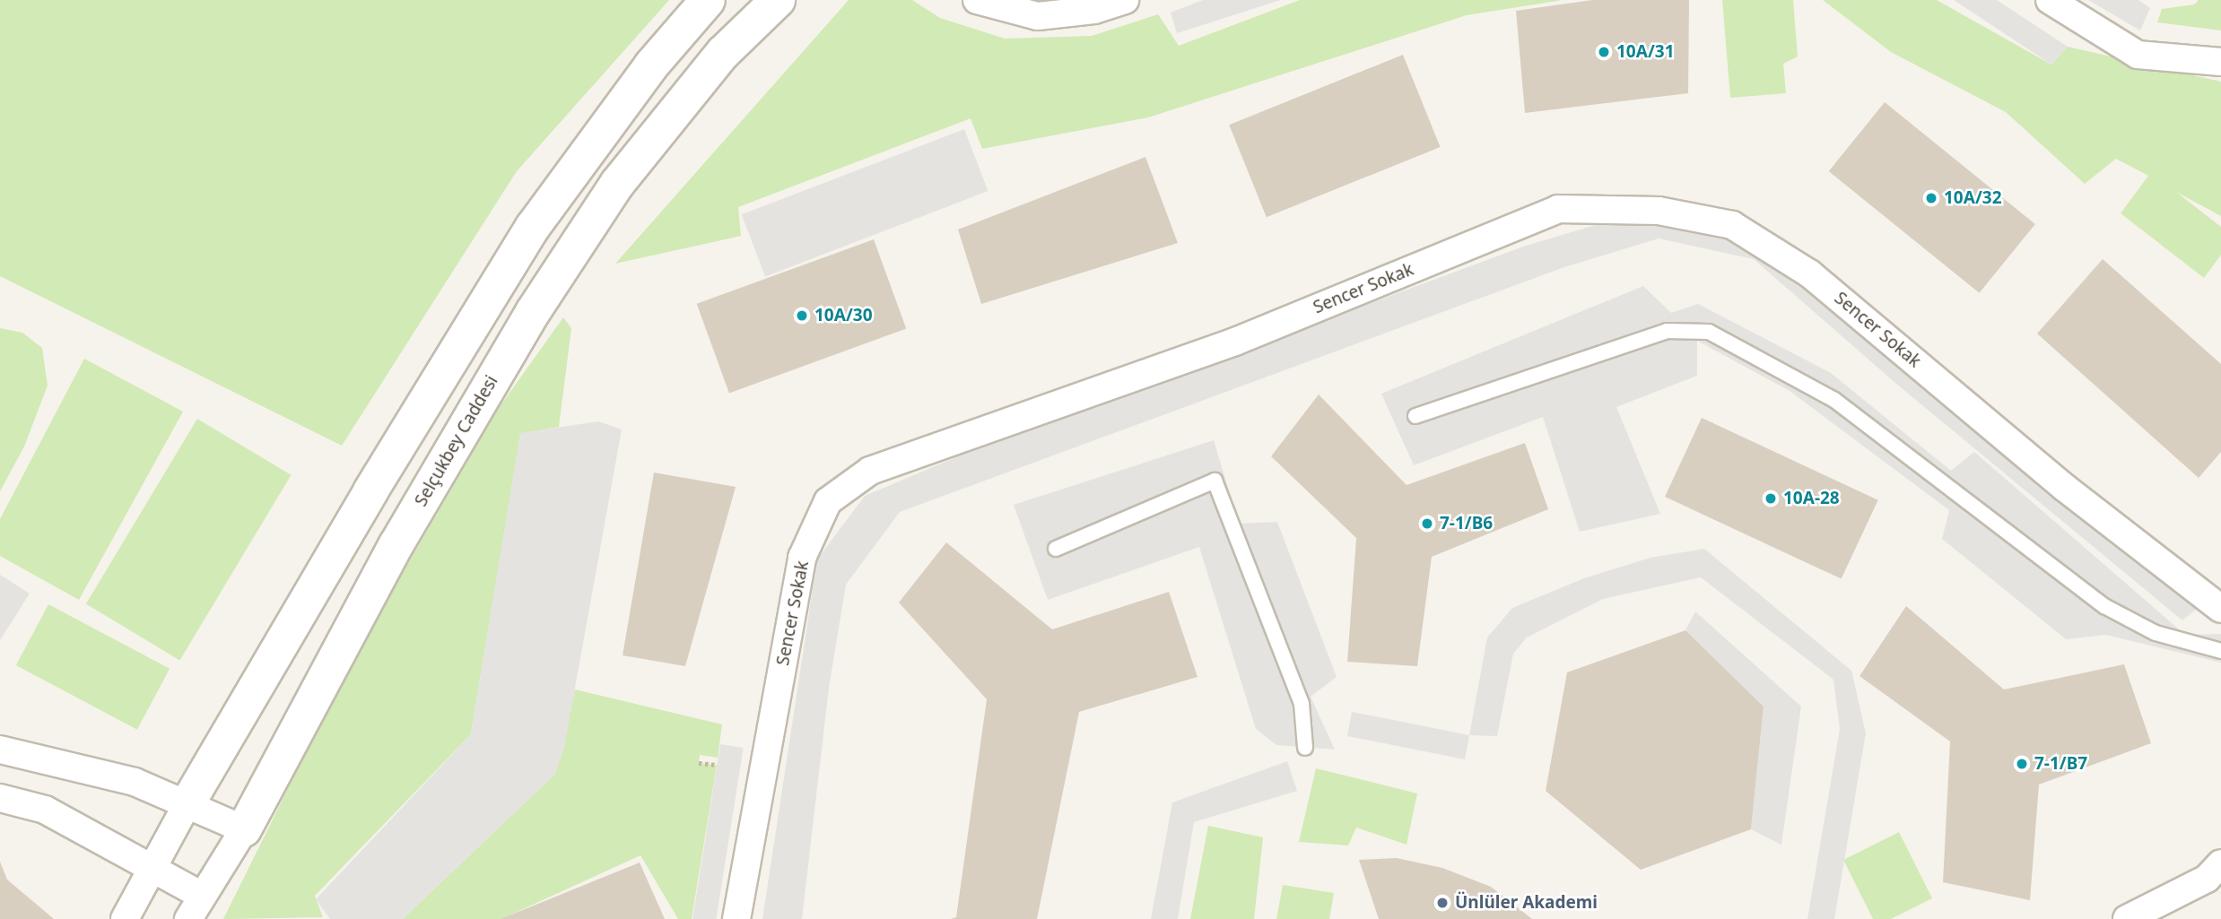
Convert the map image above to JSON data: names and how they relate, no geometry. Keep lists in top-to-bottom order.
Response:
{
  "streets": {
    "street": ["Sencer Sokak", "Selçukbey Caddesi"]
  },
  "places": [
    "10A/31",
    "10A/32",
    "10A/30",
    "10A-28",
    "7-1/B6",
    "7-1/B7",
    "Ünlüler Akademi"
  ]
}
